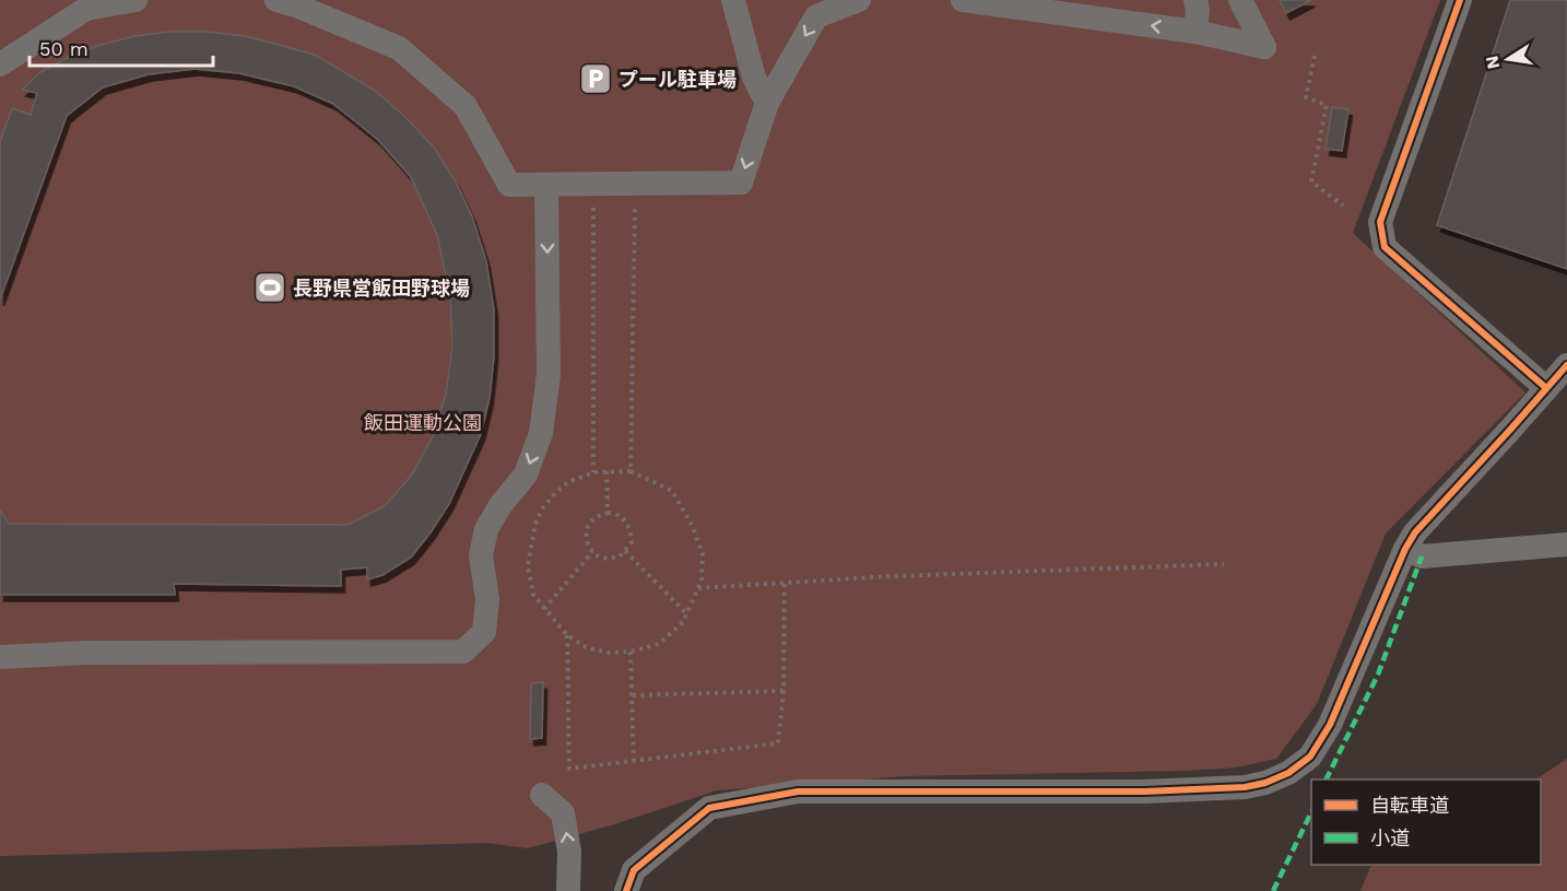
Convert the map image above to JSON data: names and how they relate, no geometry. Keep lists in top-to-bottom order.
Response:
{
  "parks": ["飯田運動公園"],
  "places": {
    "parking": ["プール駐車場"],
    "sports": ["長野県営飯田野球場"]
  },
  "legend": ["自転車道", "小道"],
  "scale_bar": "50 m",
  "north": "left"
}
